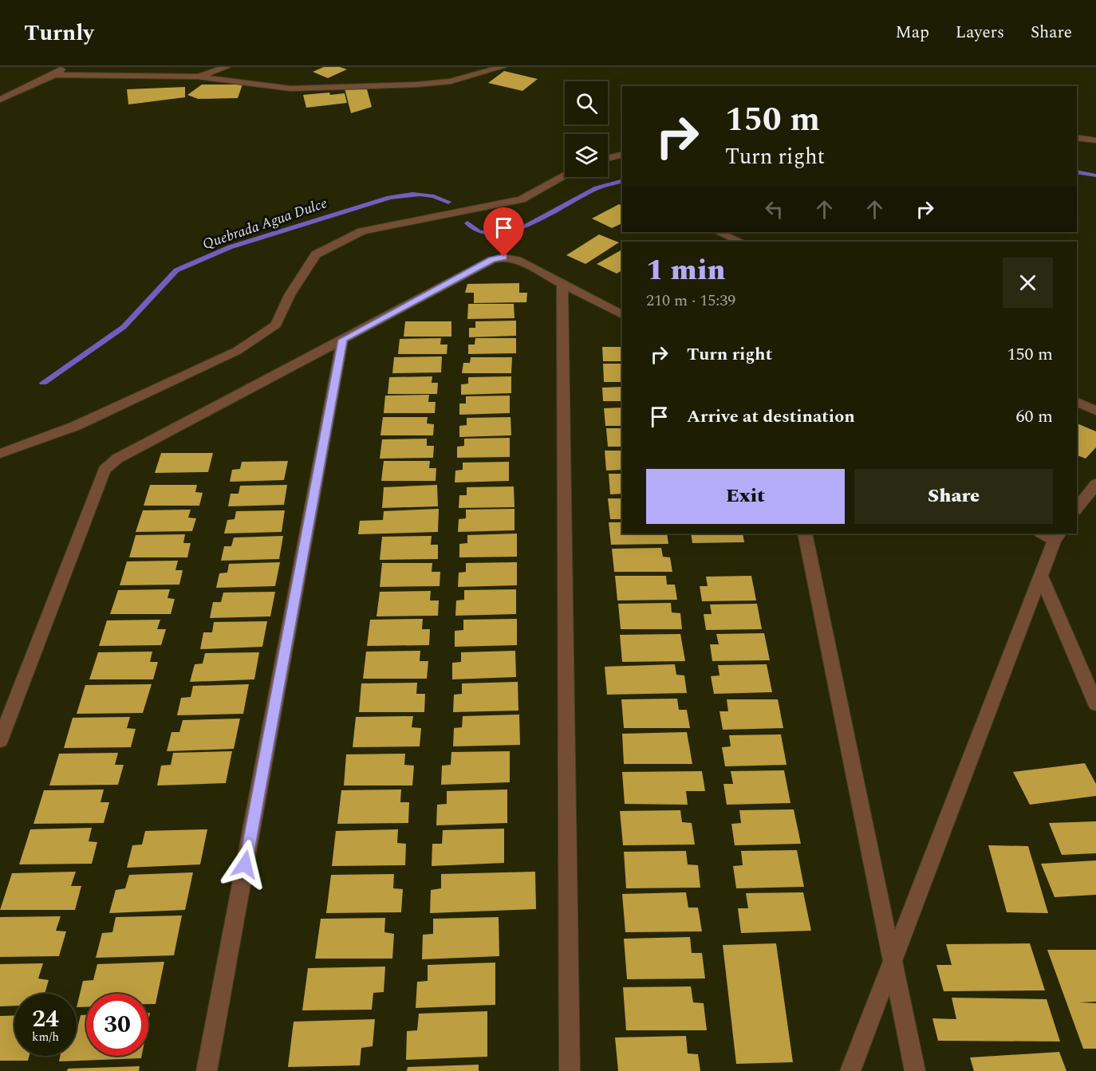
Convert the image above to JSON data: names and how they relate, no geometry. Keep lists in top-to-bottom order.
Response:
{
  "water": ["Quebrada Agua Dulce"],
  "page": {
    "header": "Turnly",
    "nav": ["Map", "Layers", "Share"],
    "turn": ["150 m", "Turn right"],
    "heading": ["1 min", "210 m · 15:39"],
    "list": [
      {
        "name": "Turn right",
        "value": "150 m"
      },
      {
        "name": "Arrive at destination",
        "value": "60 m"
      }
    ],
    "buttons": ["Exit", "Share"],
    "speed": "24 km/h",
    "limit": "30"
  }
}
